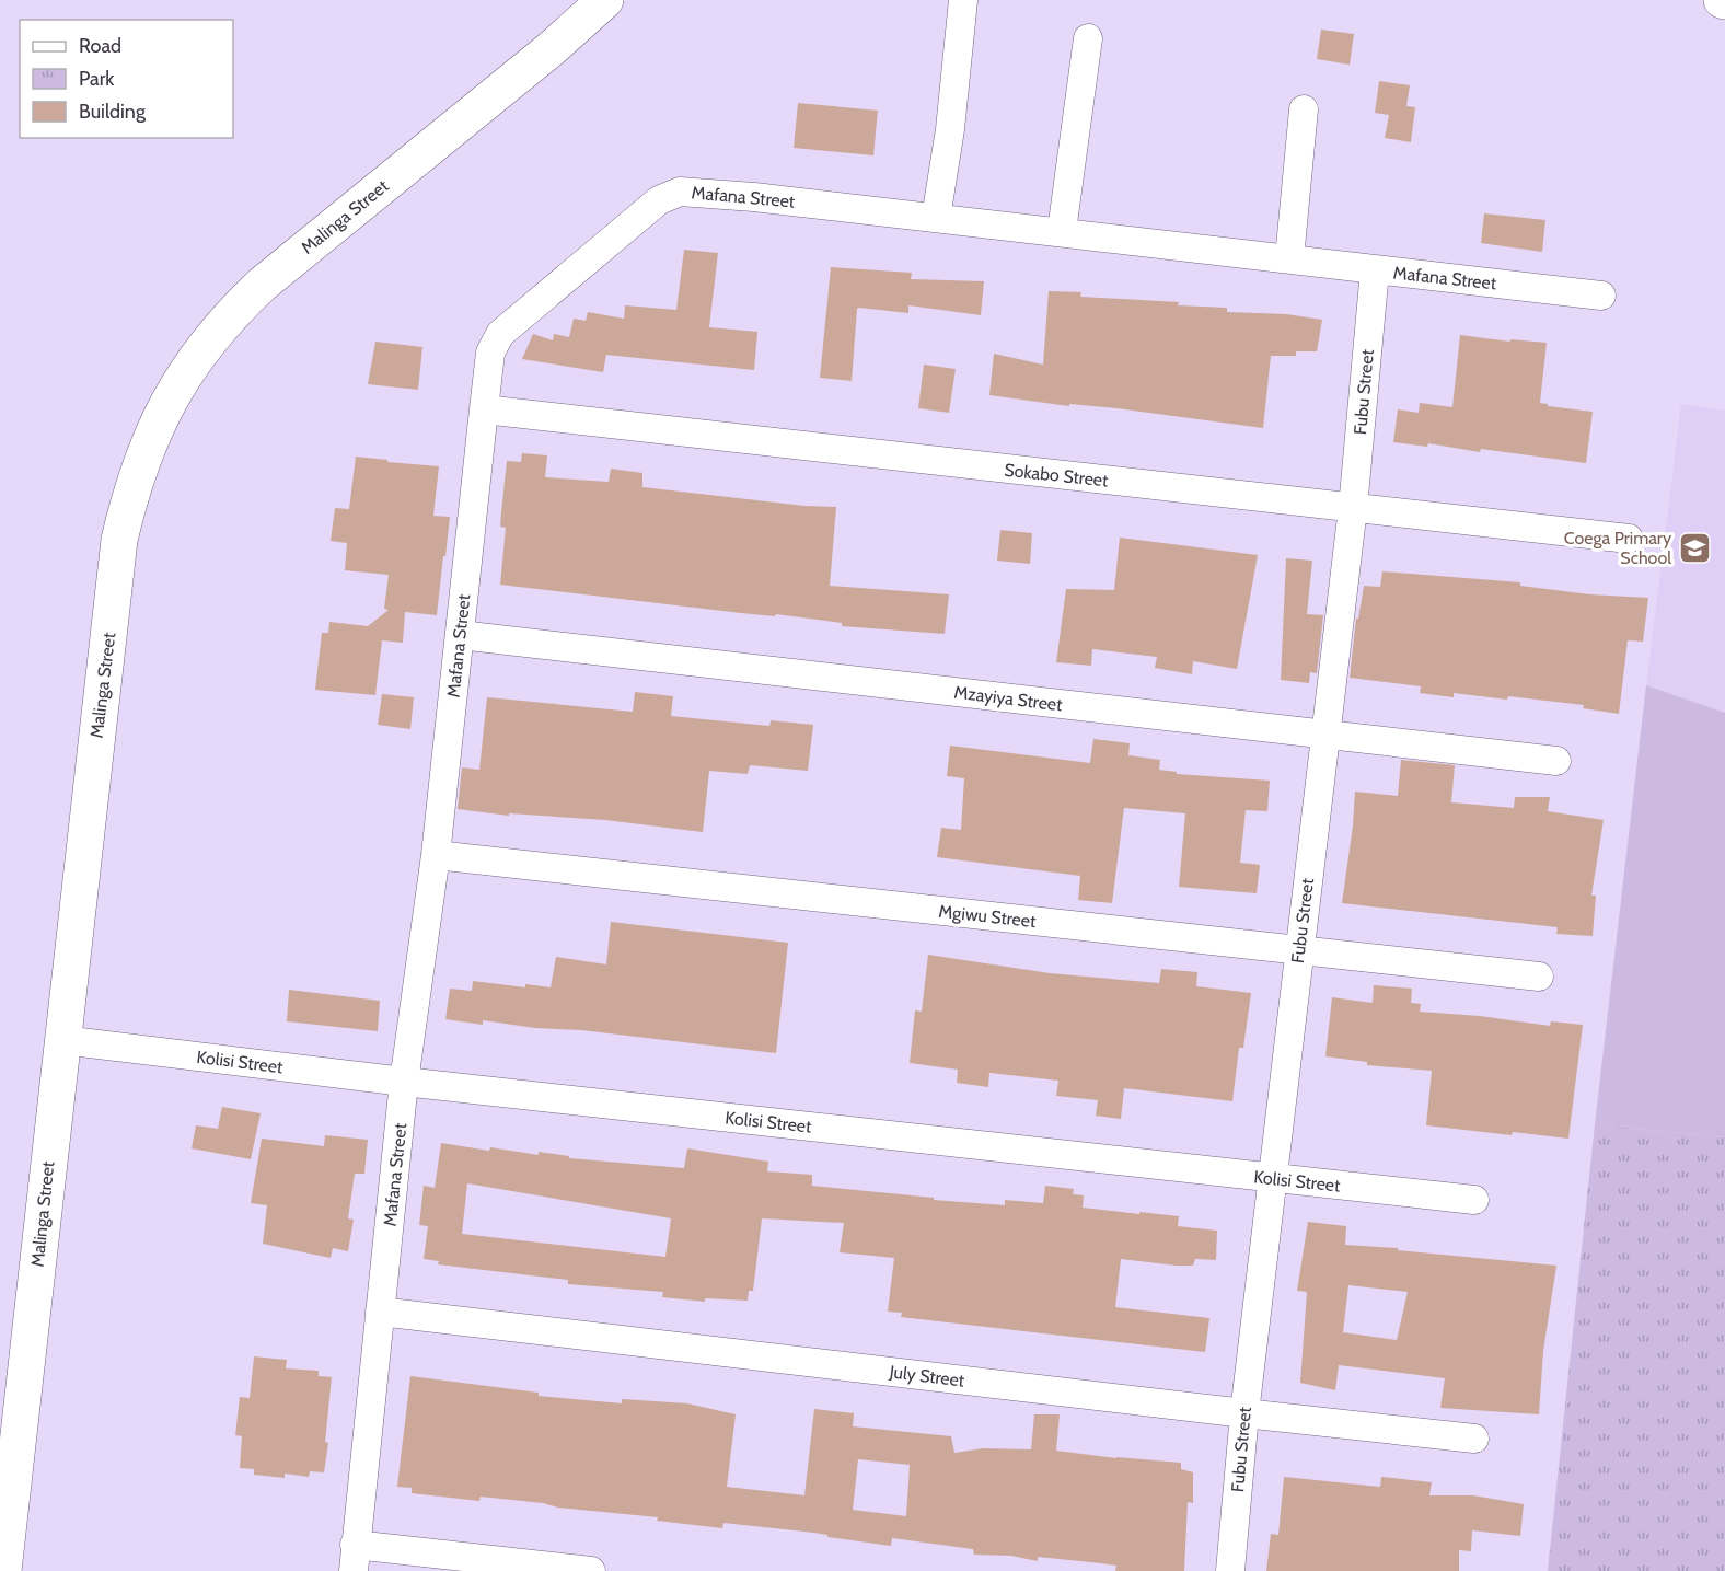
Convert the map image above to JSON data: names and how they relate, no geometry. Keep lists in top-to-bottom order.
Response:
{
  "streets": {
    "street": [
      "Mafana Street",
      "Malinga Street",
      "Fubu Street",
      "Sokabo Street",
      "Mzayiya Street",
      "Mgiwu Street",
      "Kolisi Street",
      "July Street"
    ]
  },
  "crossings": [
    ["Mafana Street", "Fubu Street"],
    ["Mafana Street", "Sokabo Street"],
    ["Mafana Street", "Mzayiya Street"],
    ["Mafana Street", "Mgiwu Street"],
    ["Mafana Street", "Kolisi Street"],
    ["Mafana Street", "July Street"],
    ["Malinga Street", "Kolisi Street"],
    ["Fubu Street", "Sokabo Street"],
    ["Fubu Street", "Mzayiya Street"],
    ["Fubu Street", "Mgiwu Street"],
    ["Fubu Street", "Kolisi Street"],
    ["Fubu Street", "July Street"]
  ],
  "places": {
    "school or university": ["Coega Primary School"]
  },
  "legend": ["Road", "Park", "Building"]
}
